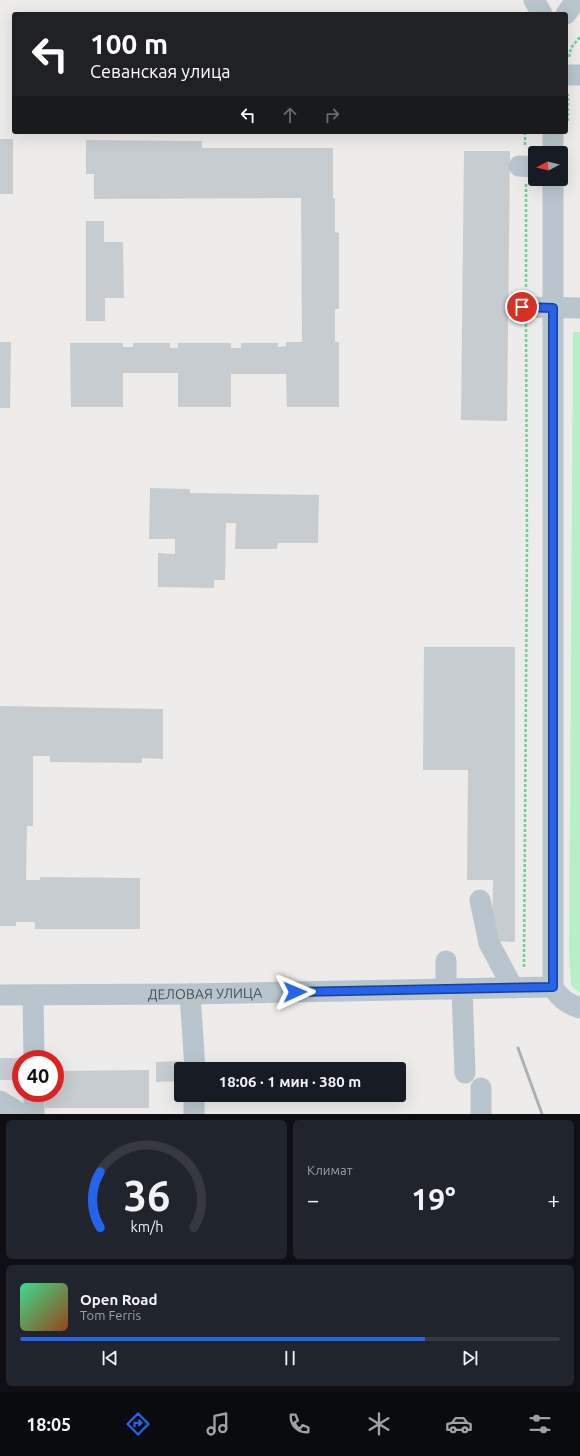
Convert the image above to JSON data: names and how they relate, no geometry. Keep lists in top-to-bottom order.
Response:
{
  "streets": {
    "street": ["ДЕЛОВАЯ УЛИЦА"]
  },
  "north": "left",
  "page": {
    "turn": ["100 m", "Севанская улица"],
    "limit": "40",
    "trip": "18:06 · 1 мин · 380 m",
    "tile": "Климат",
    "heat": ["−", "19°", "+"],
    "song": ["Open Road", "Tom Ferris"],
    "tabs": "18:05",
    "gauge": ["36", "km/h"]
  }
}
